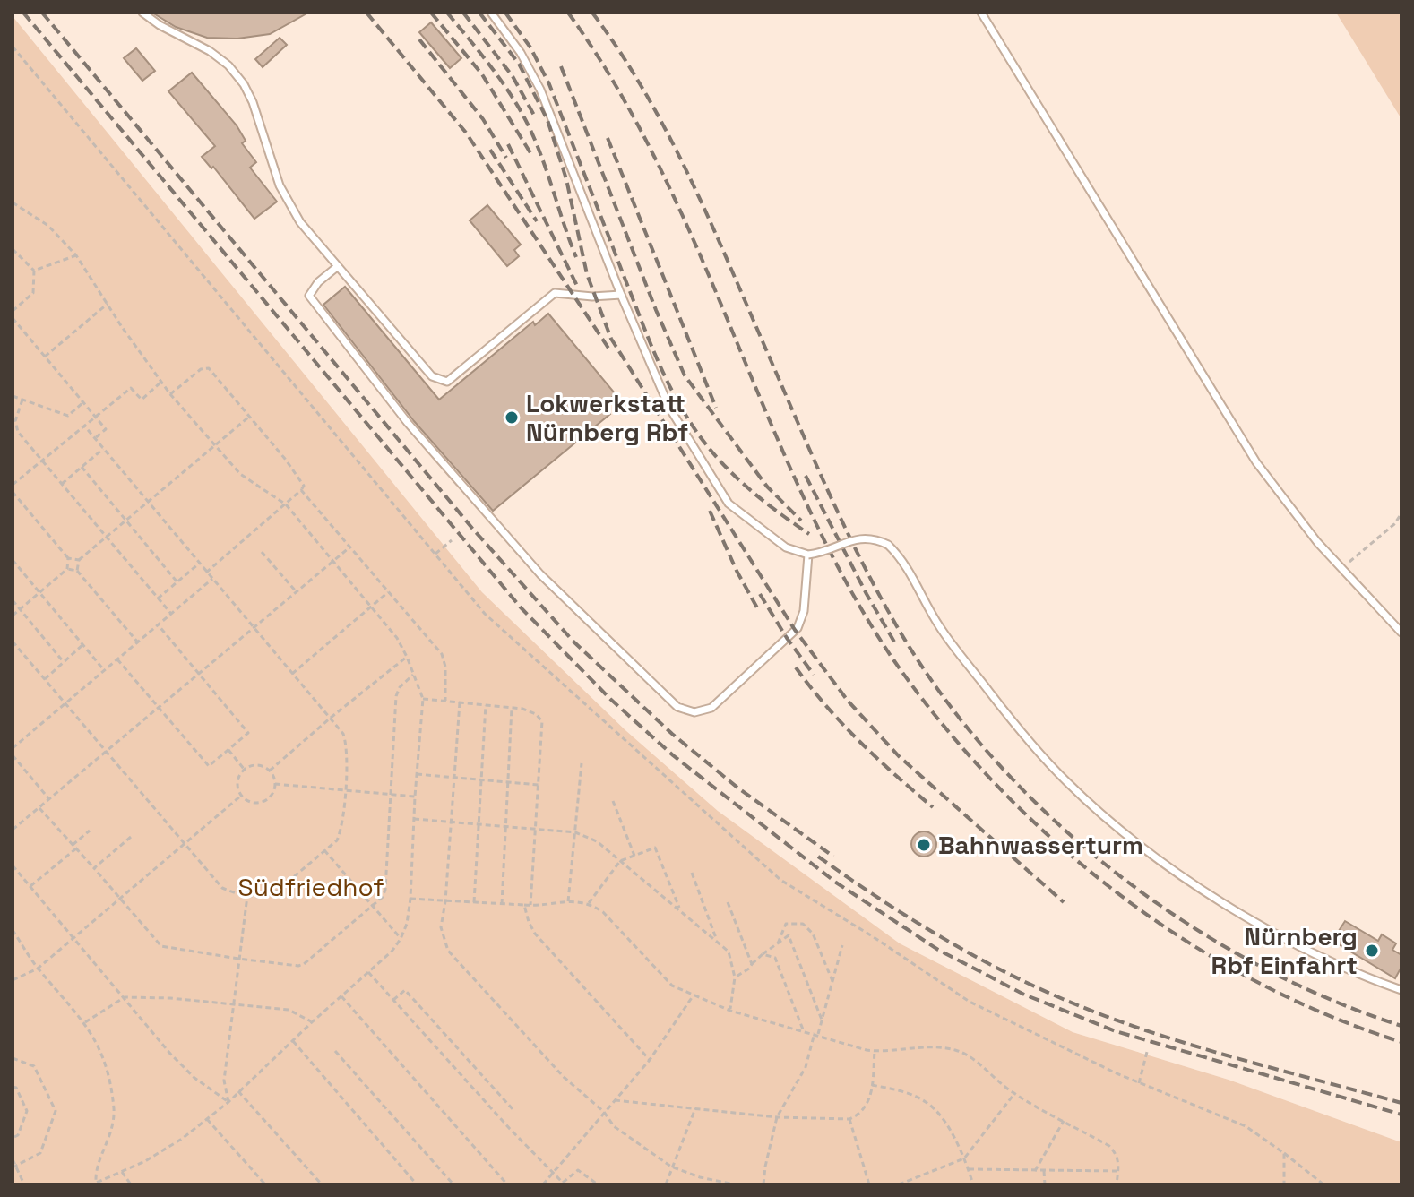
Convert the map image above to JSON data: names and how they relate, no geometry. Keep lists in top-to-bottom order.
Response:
{
  "parks": ["Südfriedhof"],
  "places": ["Lokwerkstatt Nürnberg Rbf", "Bahnwasserturm", "Nürnberg Rbf Einfahrt"]
}
